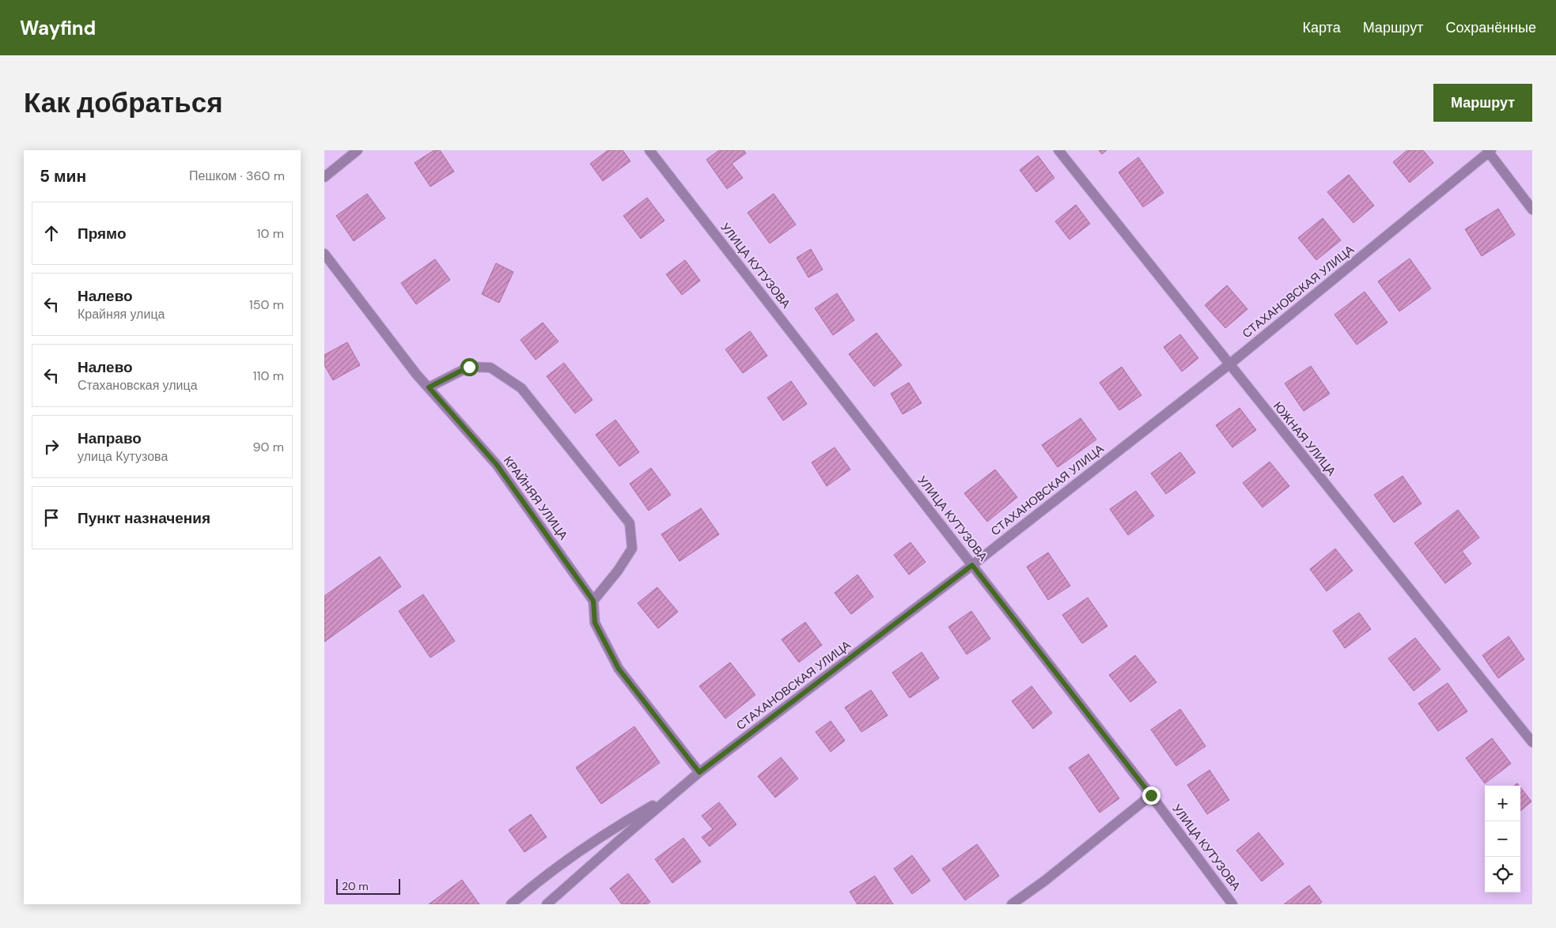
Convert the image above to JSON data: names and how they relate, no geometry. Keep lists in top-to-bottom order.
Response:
{
  "streets": {
    "street": [
      "УЛИЦА КУТУЗОВА",
      "СТАХАНОВСКАЯ УЛИЦА",
      "ЮЖНАЯ УЛИЦА",
      "КРАЙНЯЯ УЛИЦА"
    ]
  },
  "crossings": [
    ["УЛИЦА КУТУЗОВА", "СТАХАНОВСКАЯ УЛИЦА"],
    ["СТАХАНОВСКАЯ УЛИЦА", "ЮЖНАЯ УЛИЦА"]
  ],
  "scale_bar": "20 m",
  "page": {
    "header": "Wayfind",
    "nav": ["Карта", "Маршрут", "Сохранённые"],
    "buttons": "Маршрут",
    "title": "Как добраться",
    "heading": ["5 мин", "Пешком · 360 m"],
    "list": [
      ["Прямо", "10 m"],
      ["Налево", "Крайняя улица", "150 m"],
      ["Налево", "Стахановская улица", "110 m"],
      ["Направо", "улица Кутузова", "90 m"],
      "Пункт назначения"
    ],
    "map_buttons": ["+", "−"],
    "scale": "20 m"
  }
}
